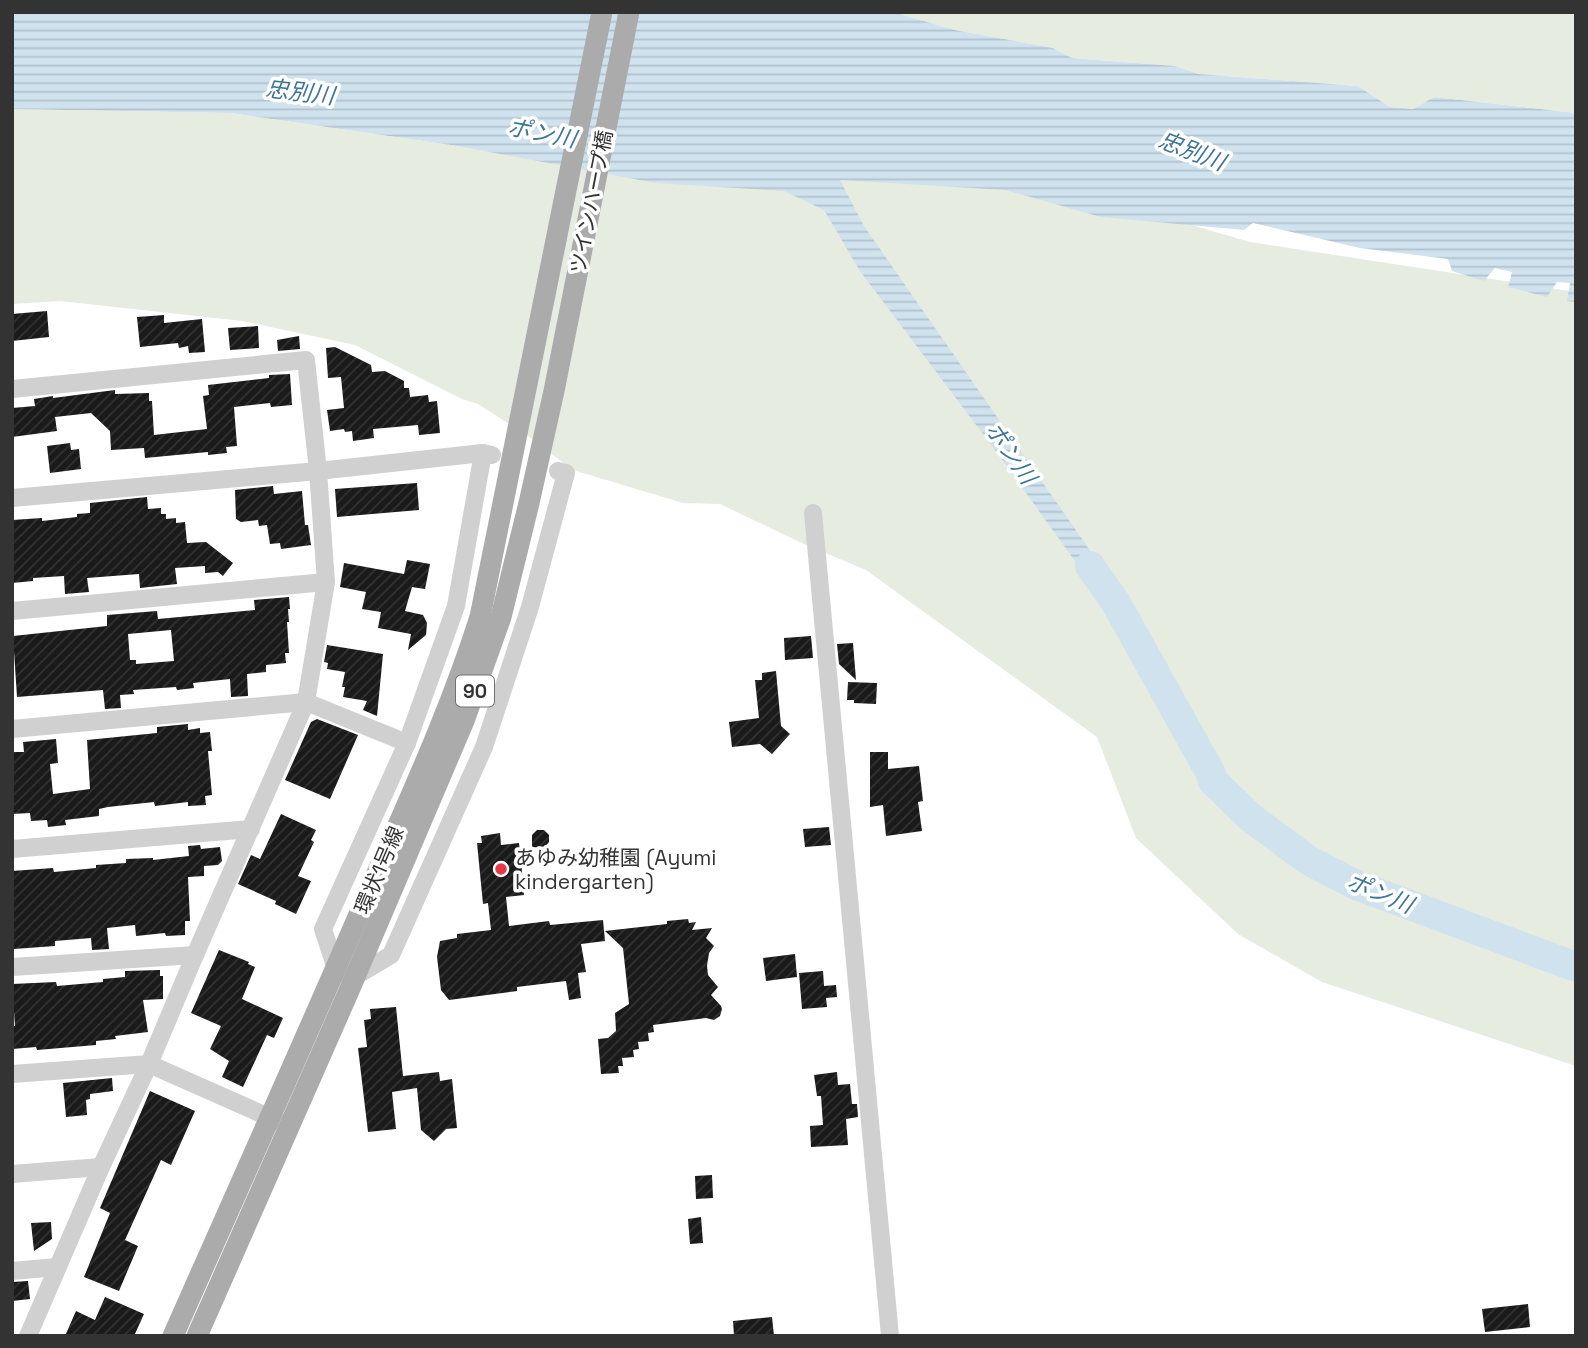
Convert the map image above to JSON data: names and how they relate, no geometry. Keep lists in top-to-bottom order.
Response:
{
  "streets": {
    "main road": ["ツインハープ橋", "90", "環状1号線"]
  },
  "crossings": [
    ["ツインハープ橋", "環状1号線"]
  ],
  "water": ["忠別川", "ポン川"],
  "places": ["あゆみ幼稚園 (Ayumi kindergarten)"]
}
